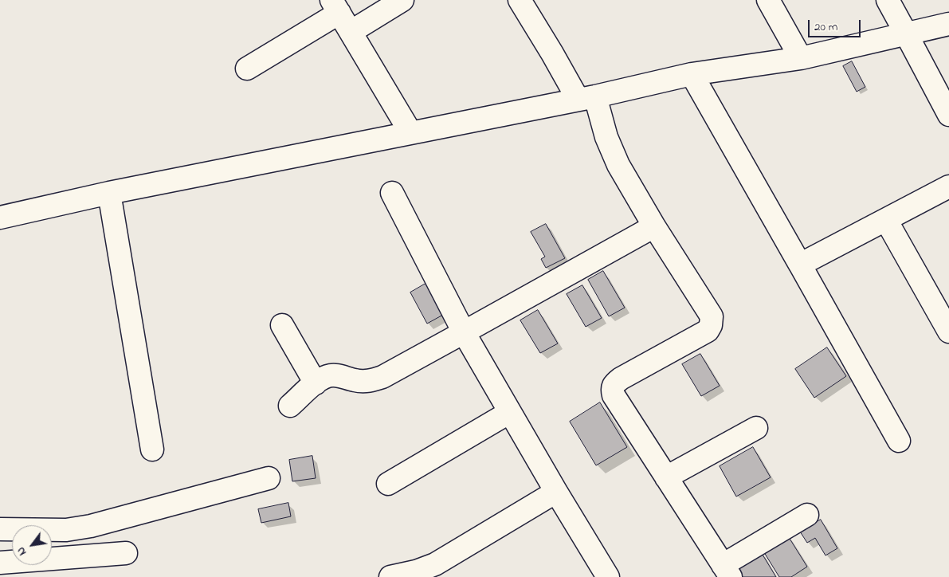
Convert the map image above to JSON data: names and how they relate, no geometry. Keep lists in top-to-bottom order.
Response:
{
  "scale_bar": "20 m",
  "north": "bottom left"
}
